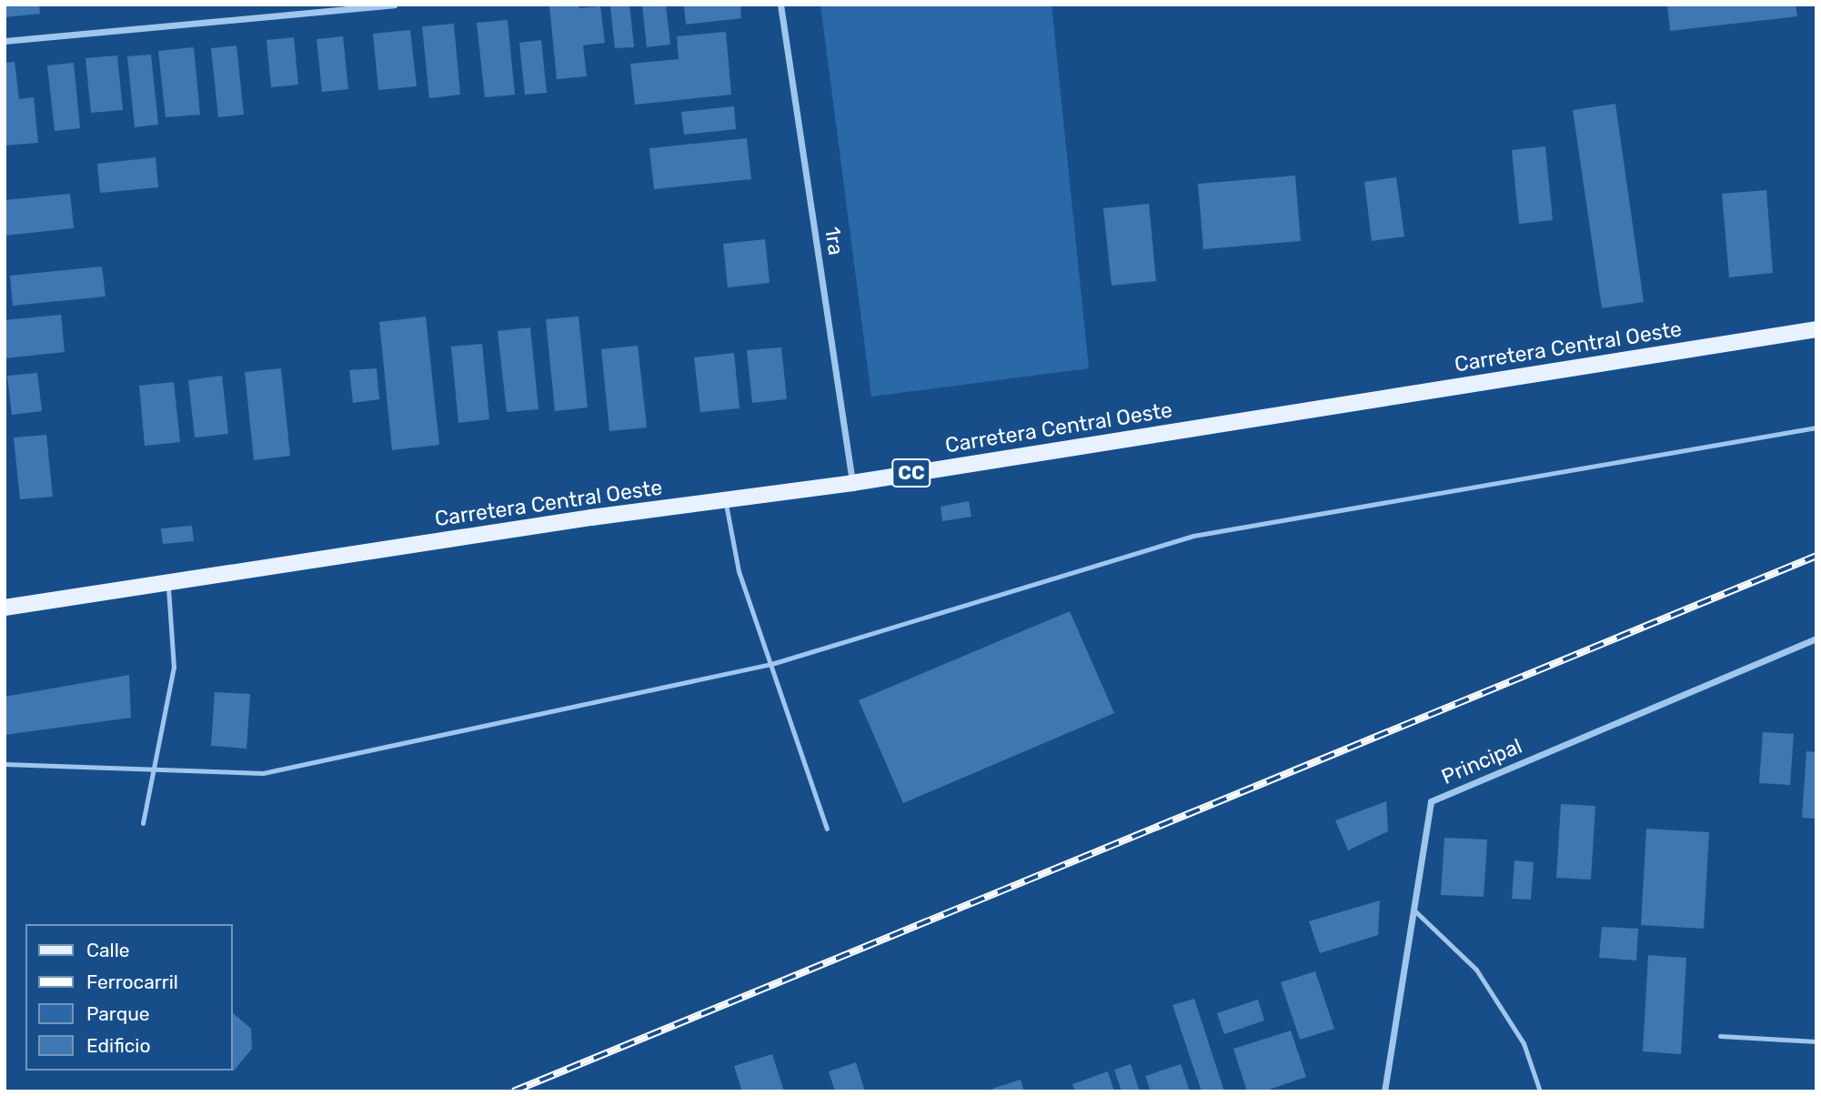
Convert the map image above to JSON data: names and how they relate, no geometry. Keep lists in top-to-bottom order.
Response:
{
  "streets": {
    "main road": ["Carretera Central Oeste", "CC"],
    "street": ["1ra", "Principal"]
  },
  "crossings": [
    ["1ra", "Carretera Central Oeste"]
  ],
  "legend": [
    "Calle",
    "Ferrocarril",
    "Parque",
    "Edificio"
  ]
}
